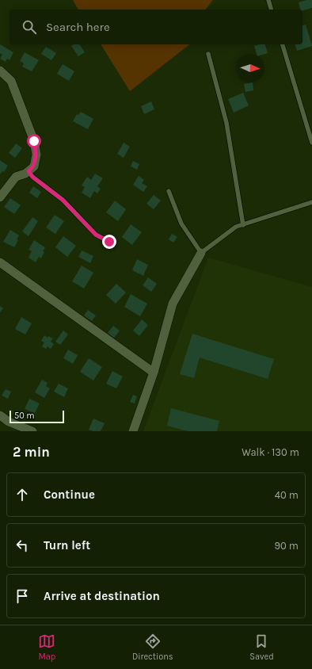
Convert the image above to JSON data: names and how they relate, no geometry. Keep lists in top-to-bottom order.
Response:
{
  "scale_bar": "50 m",
  "north": "right",
  "page": {
    "search": "Search here",
    "scale": "50 m",
    "heading": ["2 min", "Walk · 130 m"],
    "list": [
      ["Continue", "40 m"],
      ["Turn left", "90 m"],
      "Arrive at destination"
    ],
    "nav": ["Map", "Directions", "Saved"]
  }
}
